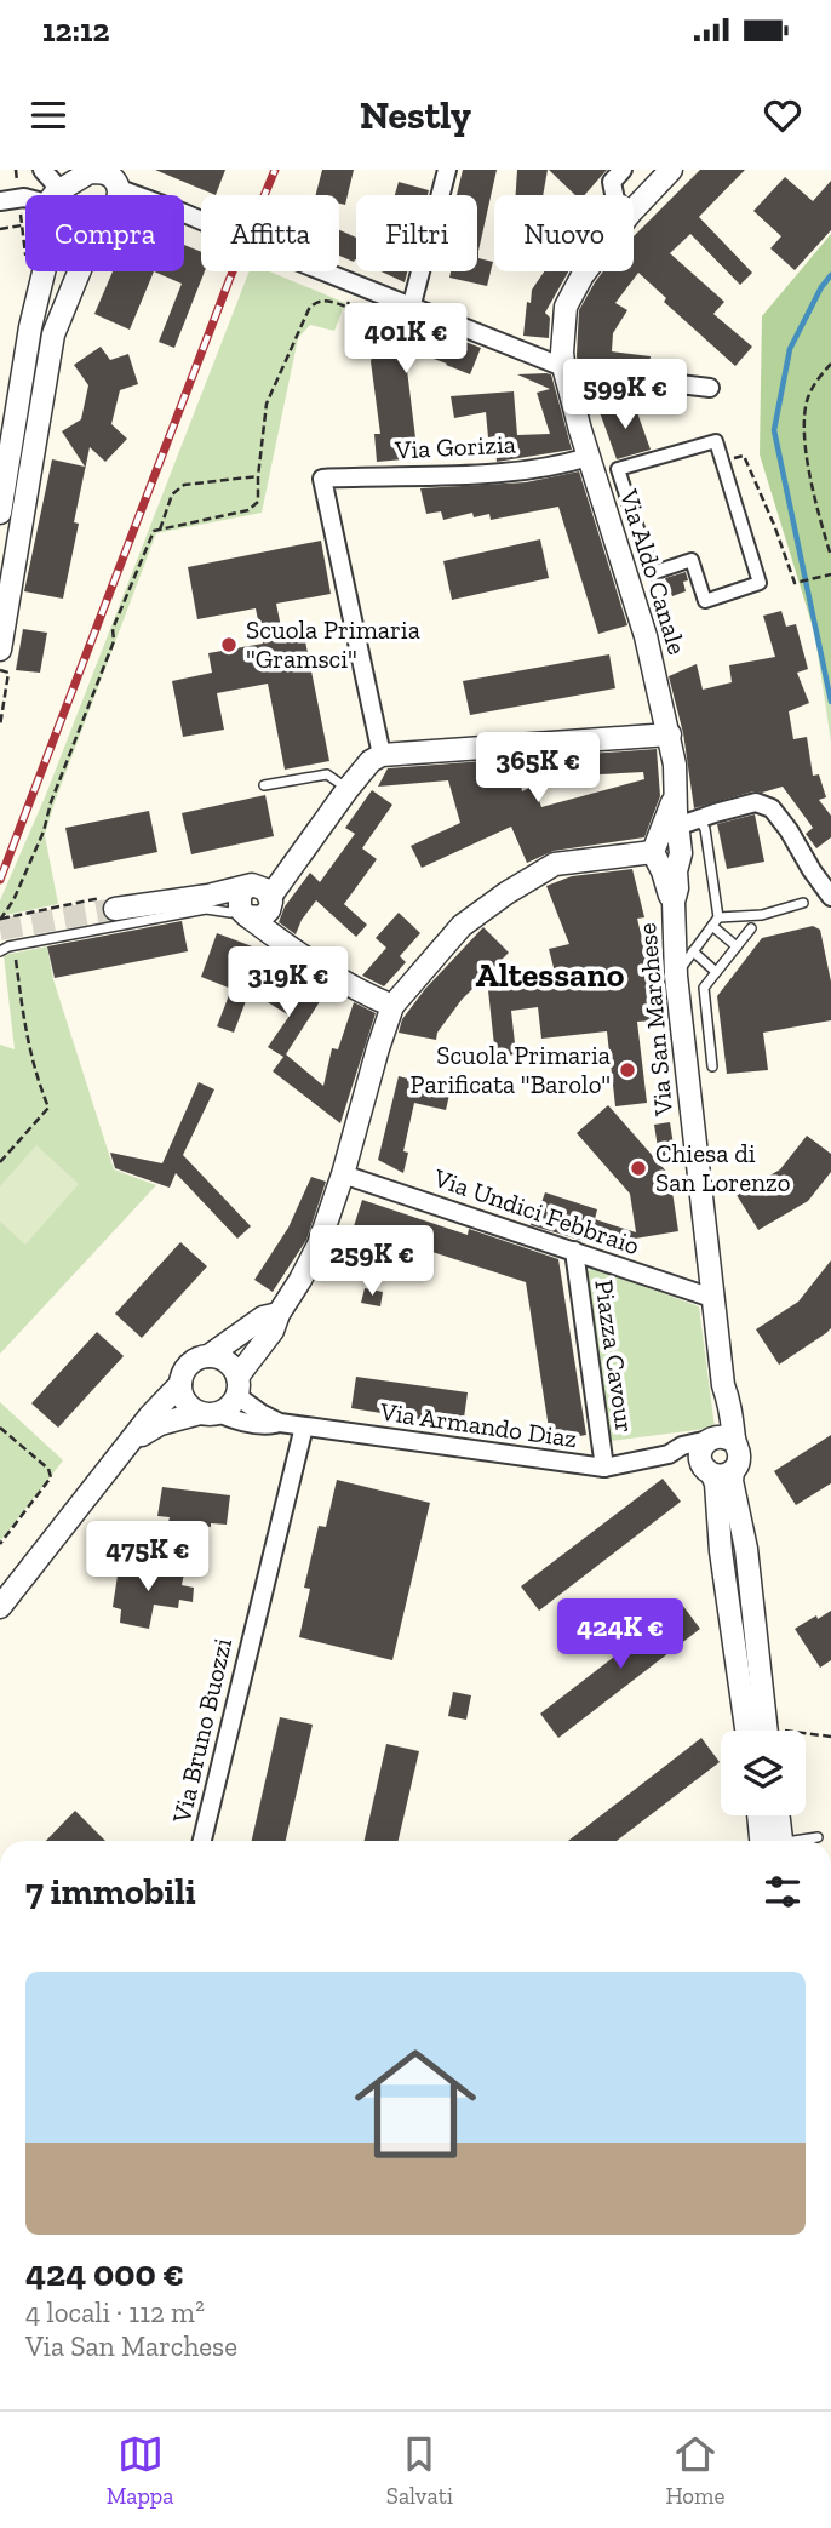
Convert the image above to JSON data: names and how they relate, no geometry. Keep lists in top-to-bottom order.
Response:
{
  "streets": {
    "street": [
      "Via Gorizia",
      "Via Aldo Canale",
      "Via San Marchese",
      "Via Undici Febbraio",
      "Piazza Cavour",
      "Via Armando Diaz",
      "Via Bruno Buozzi"
    ]
  },
  "crossings": [
    ["Via Gorizia", "Via Aldo Canale"],
    ["Via Aldo Canale", "Via San Marchese"],
    ["Via San Marchese", "Via Undici Febbraio"],
    ["Via San Marchese", "Via Armando Diaz"],
    ["Via Undici Febbraio", "Piazza Cavour"],
    ["Piazza Cavour", "Via Armando Diaz"],
    ["Via Armando Diaz", "Via Bruno Buozzi"]
  ],
  "districts": ["Altessano"],
  "places": ["Scuola Primaria \"Gramsci\"", "Scuola Primaria Parificata \"Barolo\"", "Chiesa di San Lorenzo"],
  "page": {
    "status": "12:12",
    "header": "Nestly",
    "chip": [
      "Compra",
      "Affitta",
      "Filtri",
      "Nuovo"
    ],
    "price": [
      "401K €",
      "599K €",
      "365K €",
      "319K €",
      "259K €",
      "475K €",
      "424K €"
    ],
    "heading": "7 immobili",
    "list": [
      {
        "name": "424 000 €",
        "note": "4 locali · 112 m² · Via San Marchese"
      }
    ],
    "tabs": ["Mappa", "Salvati", "Home"]
  }
}
